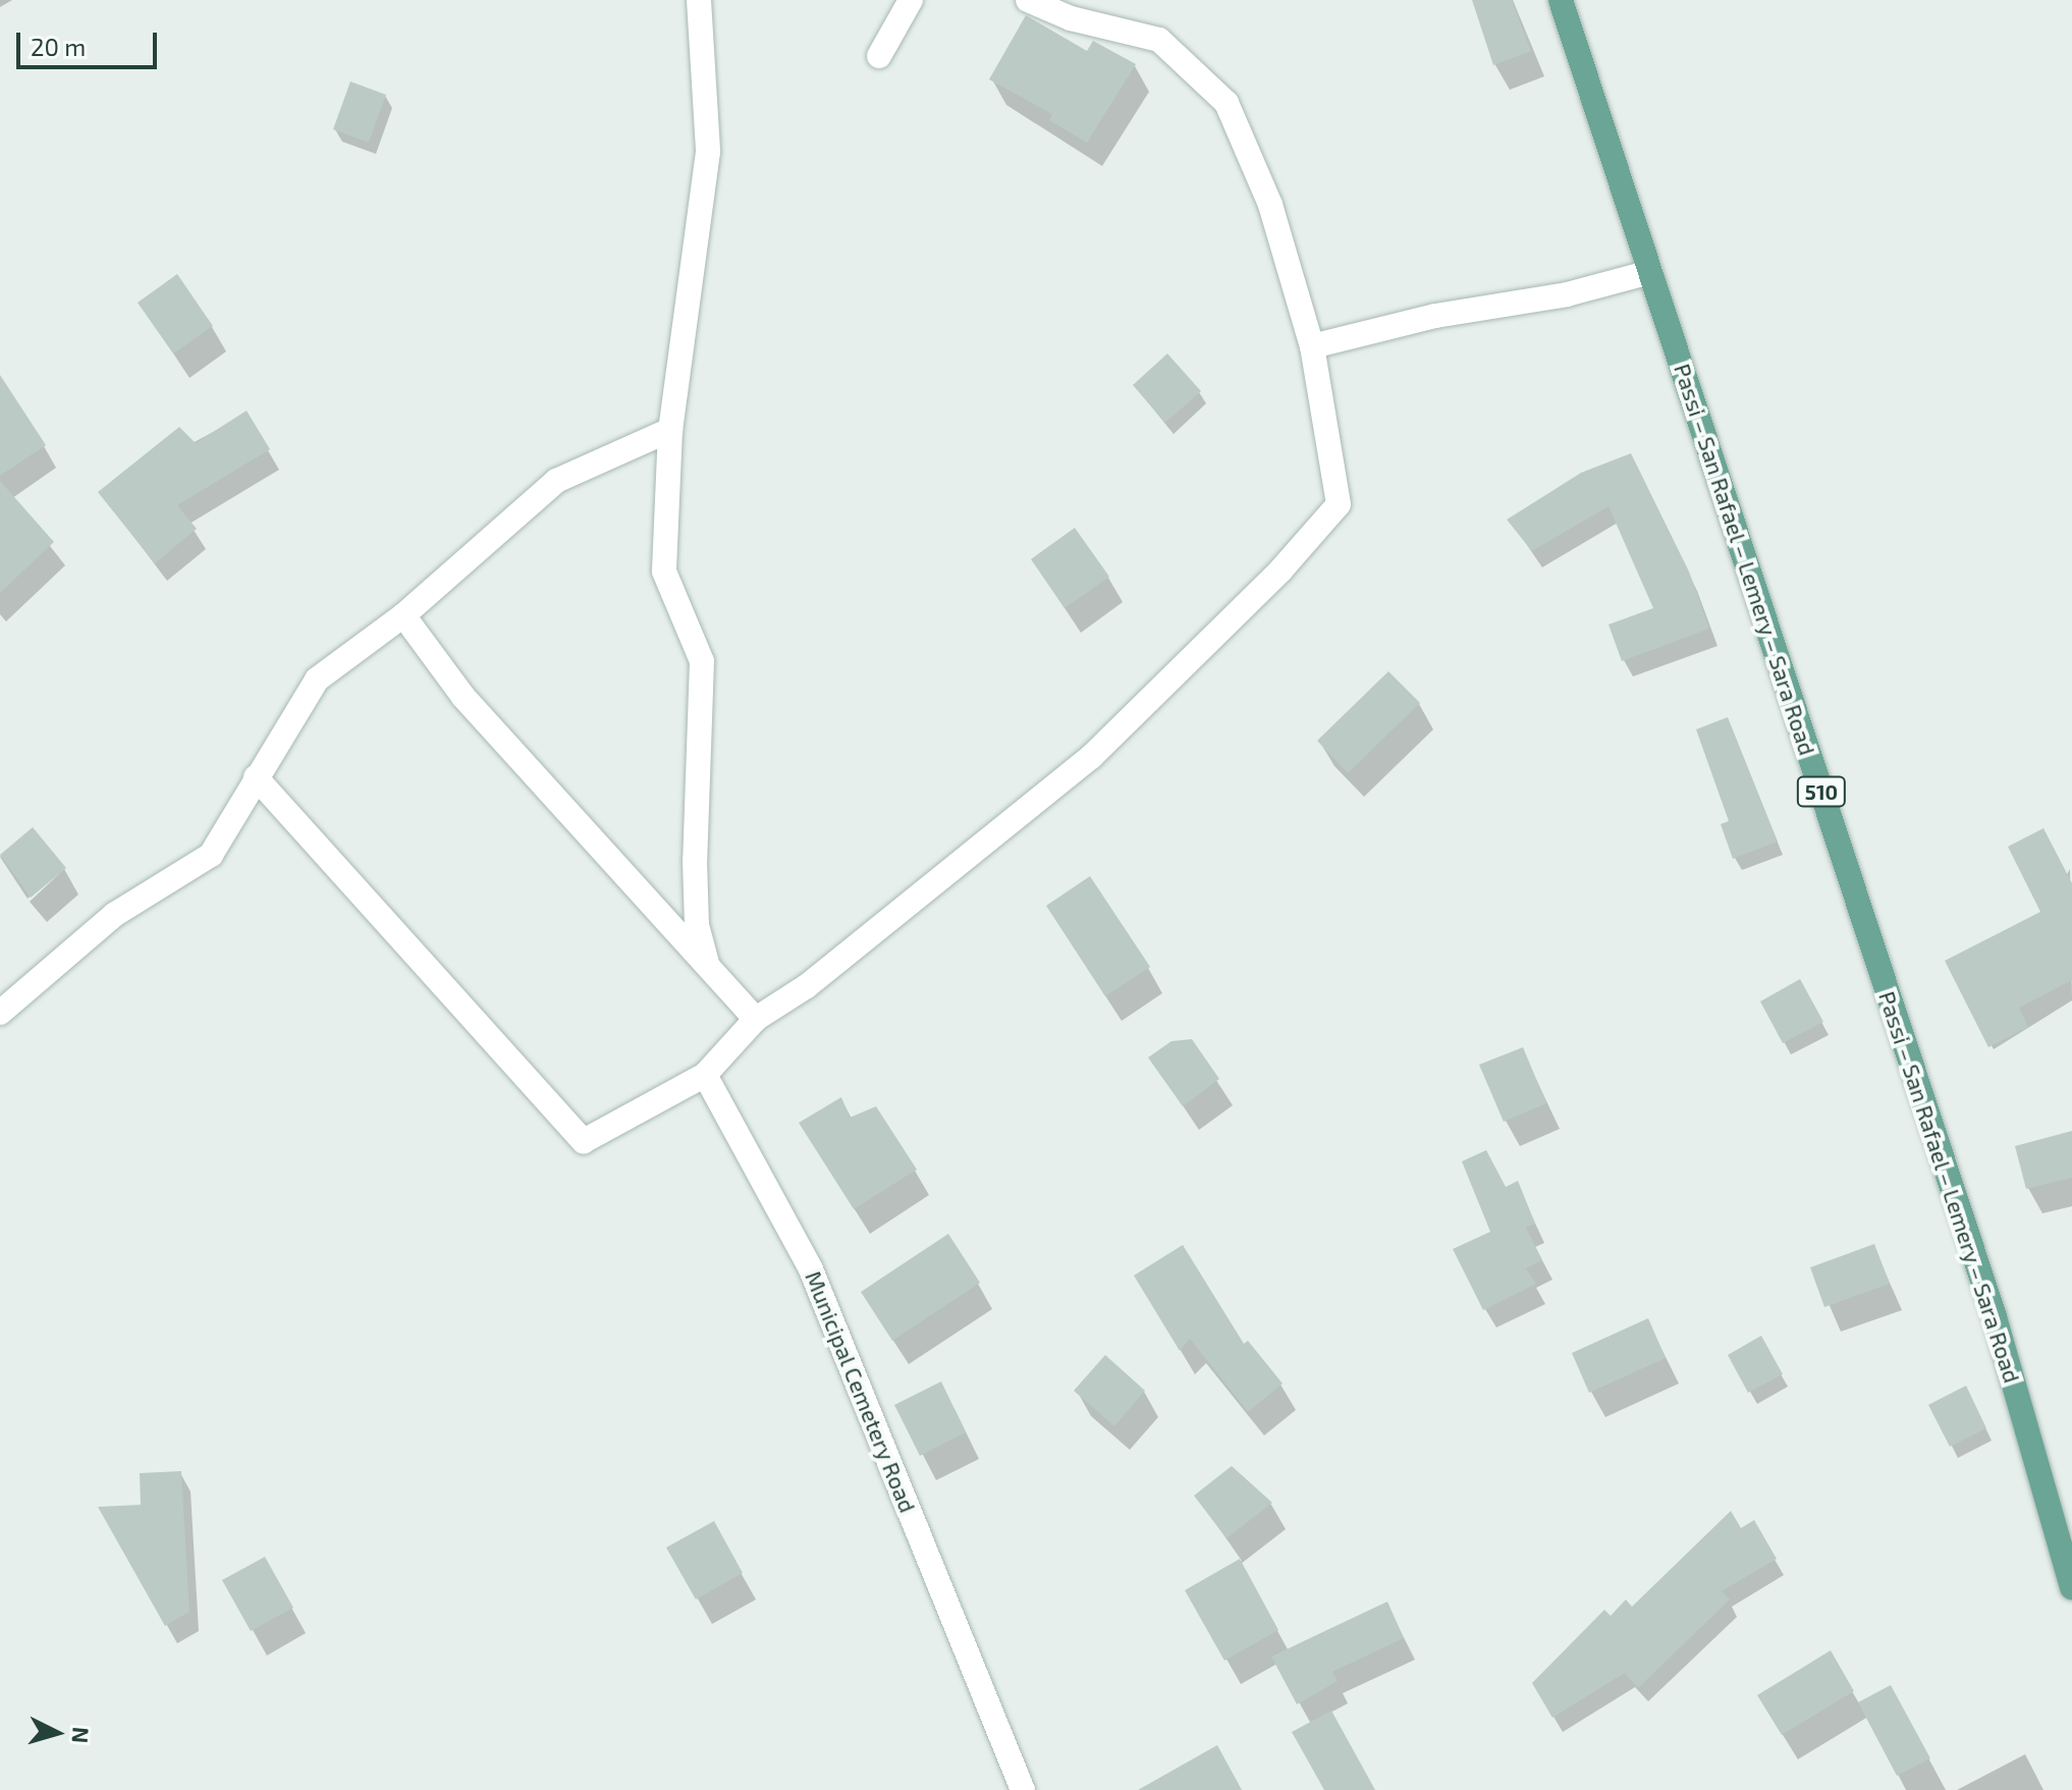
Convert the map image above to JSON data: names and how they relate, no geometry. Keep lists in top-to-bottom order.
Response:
{
  "streets": {
    "main road": ["Passi – San Rafael – Lemery – Sara Road", "510"],
    "street": ["Municipal Cemetery Road"]
  },
  "scale_bar": "20 m",
  "north": "right"
}
